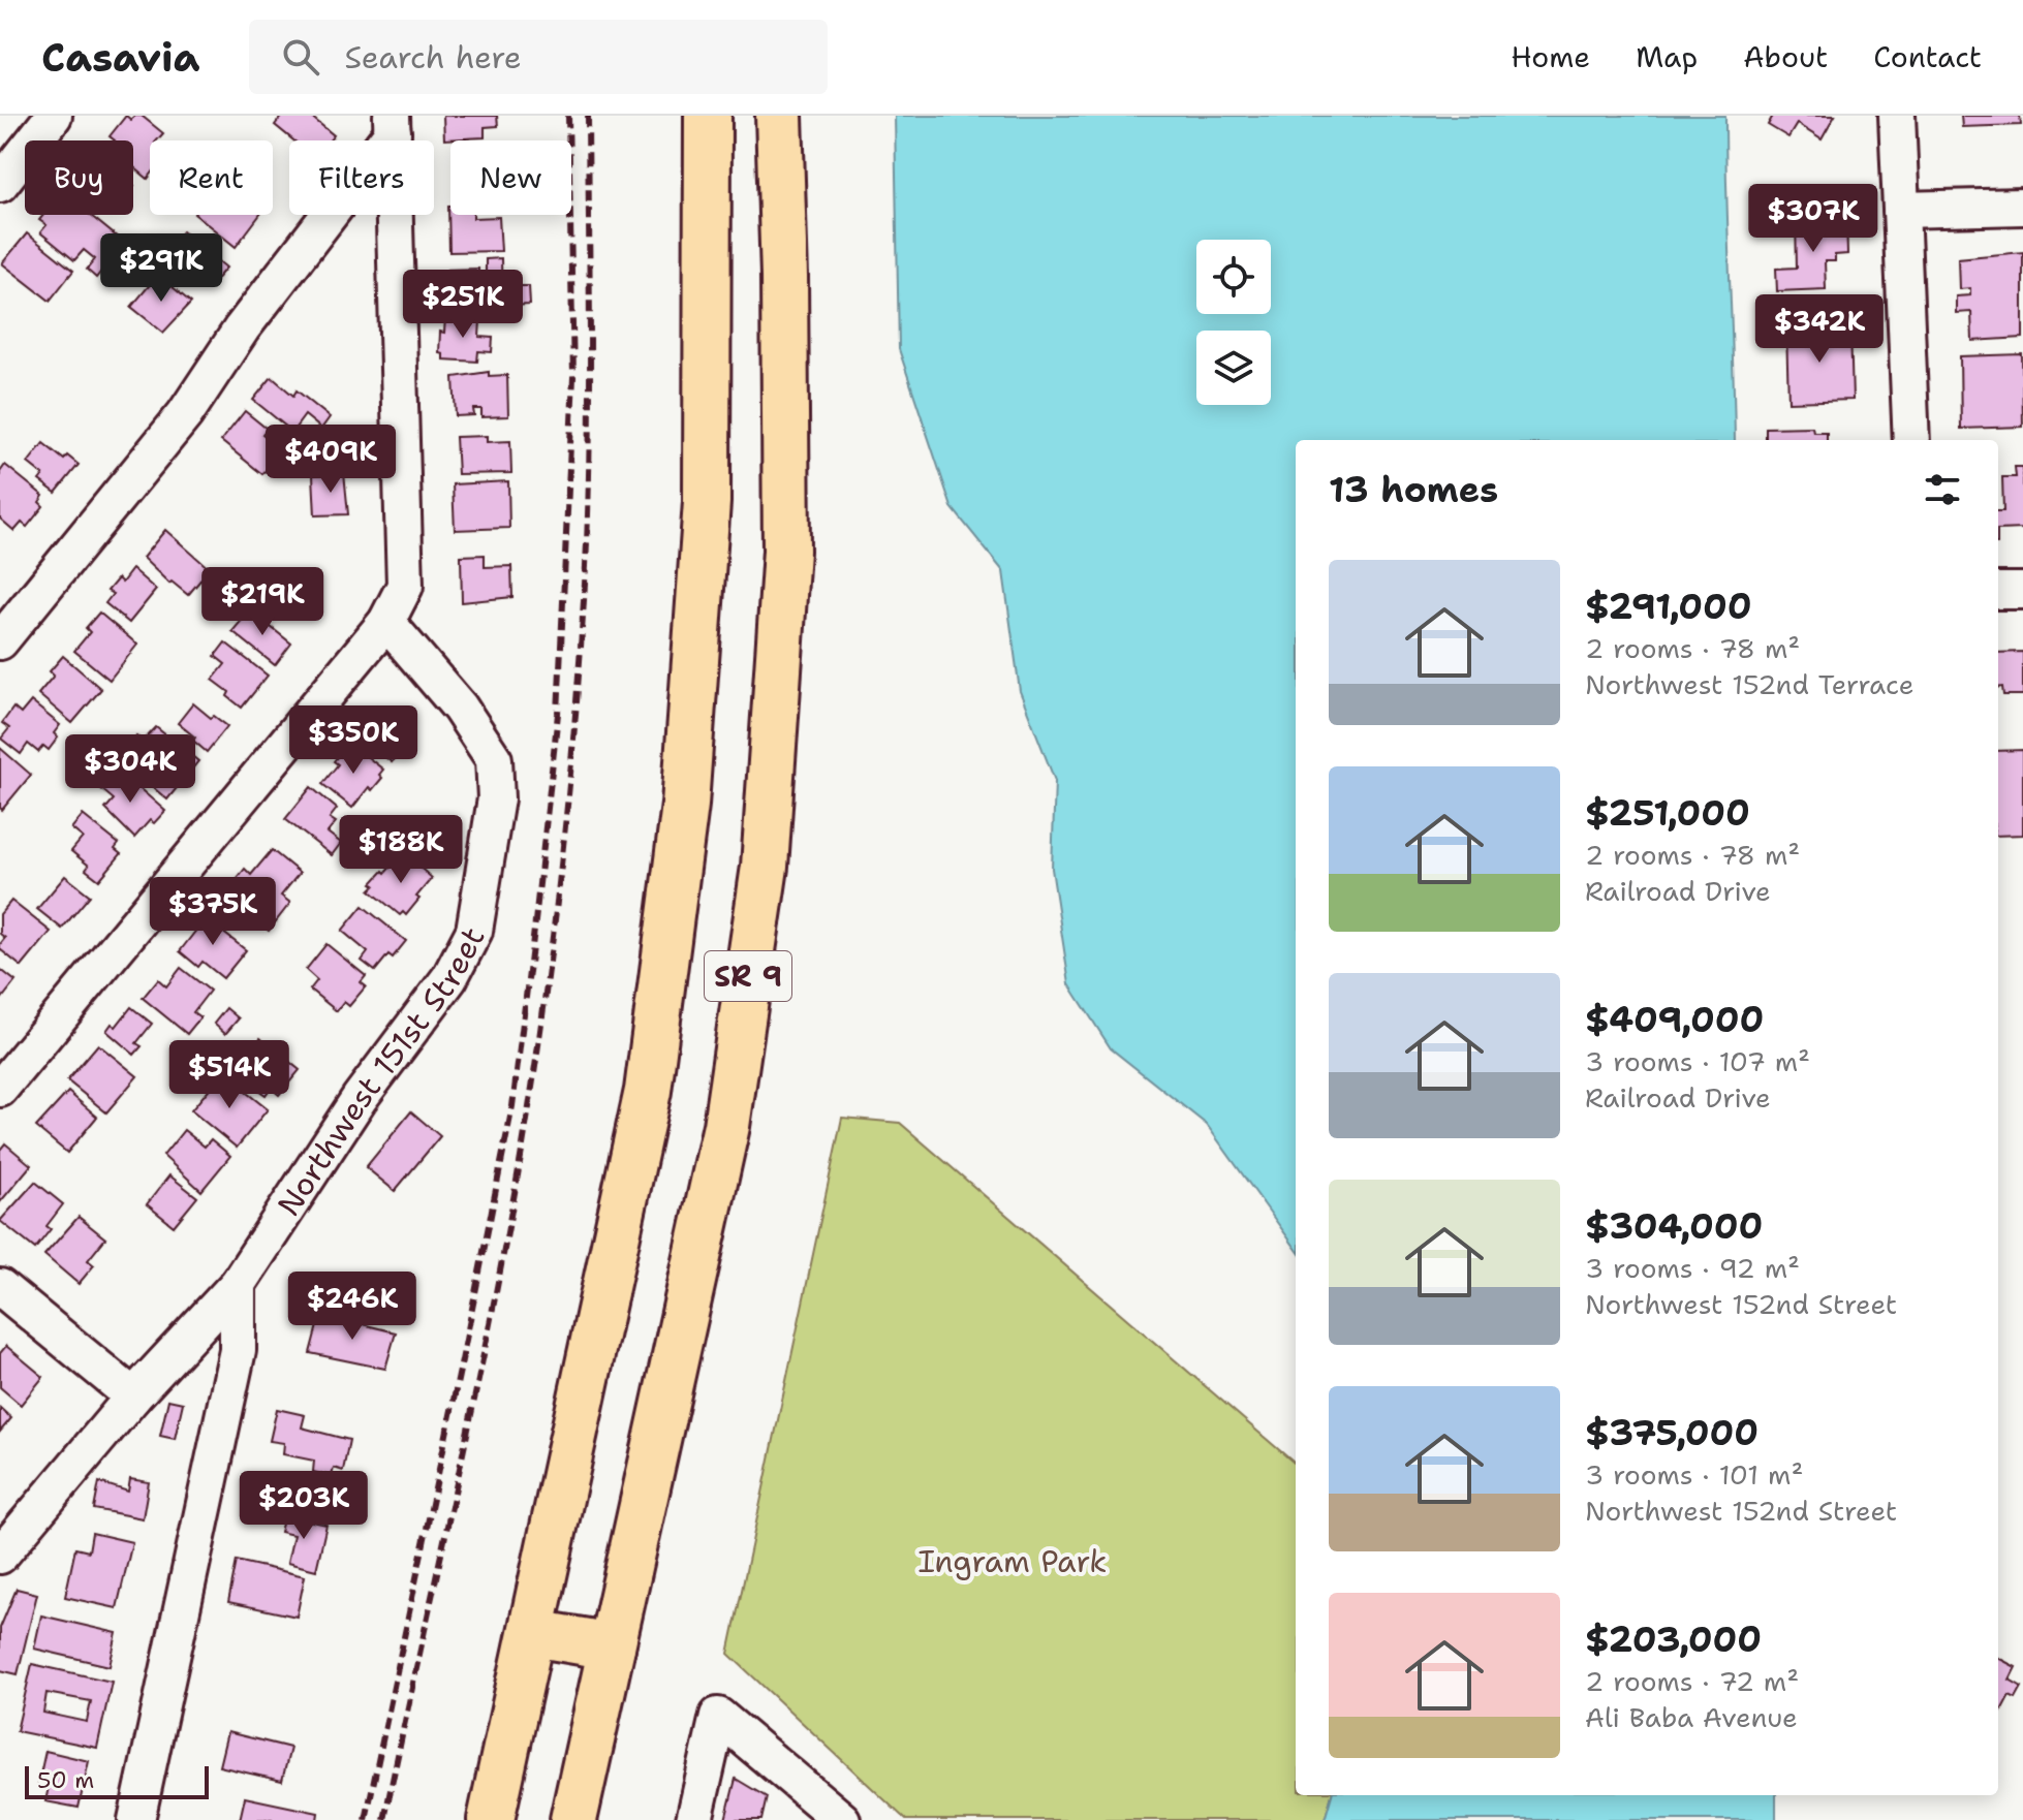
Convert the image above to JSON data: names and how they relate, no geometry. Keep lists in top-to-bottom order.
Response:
{
  "streets": {
    "main road": ["SR 9"],
    "street": ["Northwest 151st Street"]
  },
  "parks": ["Ingram Park"],
  "scale_bar": "50 m",
  "page": {
    "header": "Casavia",
    "search": "Search here",
    "nav": [
      "Home",
      "Map",
      "About",
      "Contact"
    ],
    "chip": [
      "Buy",
      "Rent",
      "Filters",
      "New"
    ],
    "price": [
      "$307K",
      "$291K",
      "$251K",
      "$342K",
      "$409K",
      "$219K",
      "$350K",
      "$304K",
      "$188K",
      "$375K",
      "$514K",
      "$246K",
      "$203K"
    ],
    "heading": "13 homes",
    "list": [
      {
        "name": "$291,000",
        "note": "2 rooms · 78 m² · Northwest 152nd Terrace"
      },
      {
        "name": "$251,000",
        "note": "2 rooms · 78 m² · Railroad Drive"
      },
      {
        "name": "$409,000",
        "note": "3 rooms · 107 m² · Railroad Drive"
      },
      {
        "name": "$304,000",
        "note": "3 rooms · 92 m² · Northwest 152nd Street"
      },
      {
        "name": "$375,000",
        "note": "3 rooms · 101 m² · Northwest 152nd Street"
      },
      {
        "name": "$203,000",
        "note": "2 rooms · 72 m² · Ali Baba Avenue"
      }
    ],
    "scale": "50 m"
  }
}
